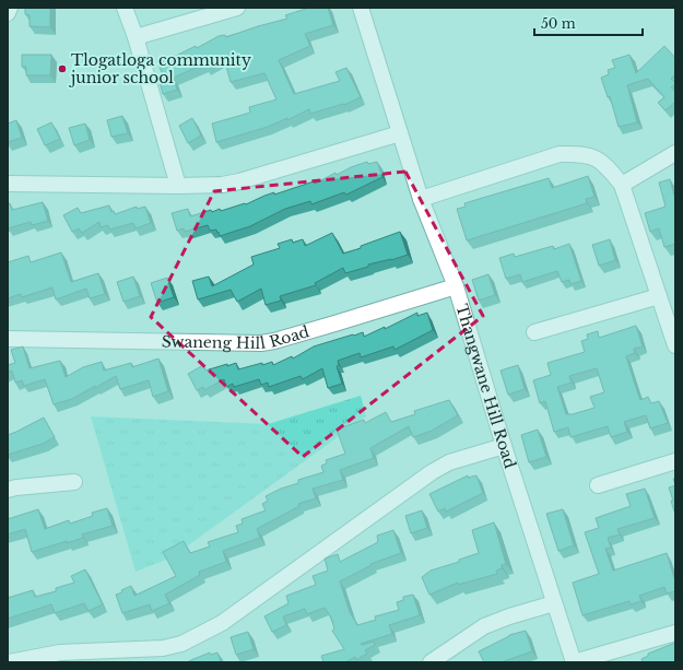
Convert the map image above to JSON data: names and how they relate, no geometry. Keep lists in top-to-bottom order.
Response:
{
  "streets": {
    "street": ["Swaneng Hill Road", "Thangwane Hill Road"]
  },
  "crossings": [
    ["Swaneng Hill Road", "Thangwane Hill Road"]
  ],
  "places": ["Tlogatloga community junior school"],
  "scale_bar": "50 m"
}
